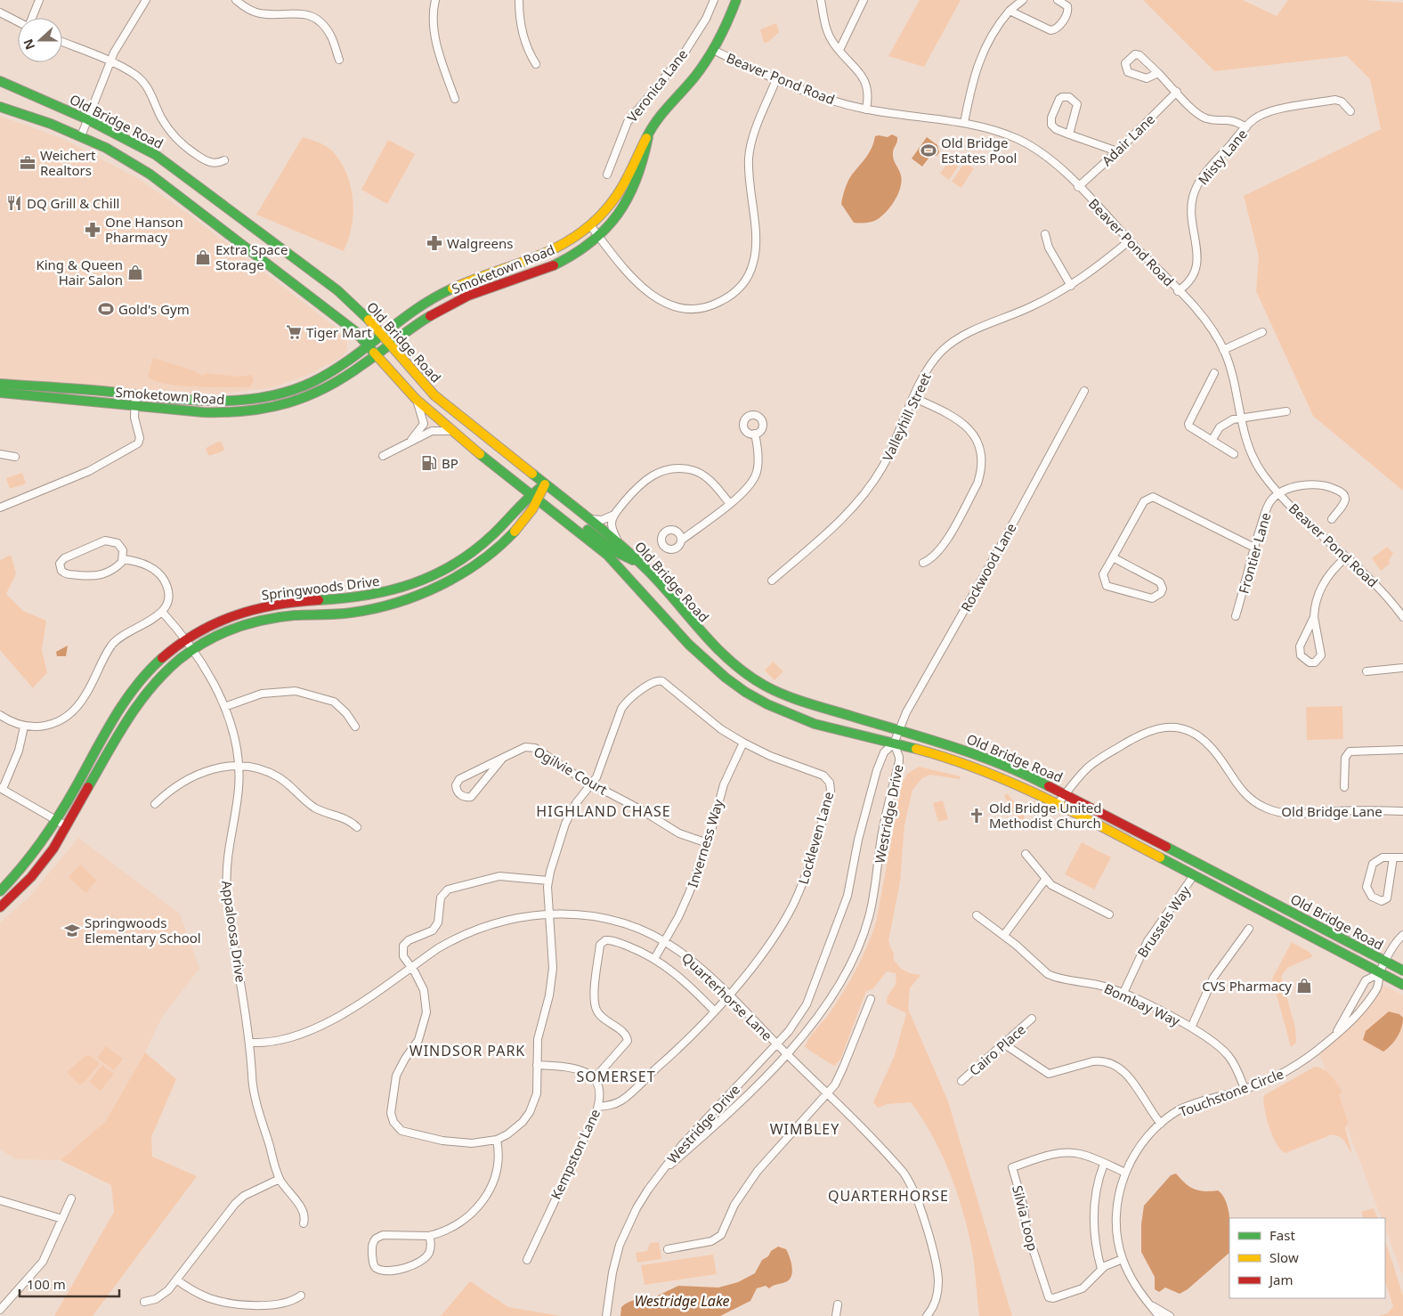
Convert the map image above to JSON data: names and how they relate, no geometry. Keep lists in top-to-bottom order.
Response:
{
  "streets": {
    "main road": ["Old Bridge Road", "Smoketown Road", "Springwoods Drive"],
    "street": [
      "Beaver Pond Road",
      "Veronica Lane",
      "Adair Lane",
      "Misty Lane",
      "Valleyhill Street",
      "Frontier Lane",
      "Rockwood Lane",
      "Ogilvie Court",
      "Old Bridge Lane",
      "Westridge Drive",
      "Lockleven Lane",
      "Inverness Way",
      "Brussels Way",
      "Appaloosa Drive",
      "Quarterhorse Lane",
      "Bombay Way",
      "Cairo Place",
      "Touchstone Circle",
      "Kempston Lane",
      "Silvia Loop"
    ]
  },
  "crossings": [
    ["Beaver Pond Road", "Adair Lane"],
    ["Beaver Pond Road", "Misty Lane"],
    ["Beaver Pond Road", "Smoketown Road"],
    ["Beaver Pond Road", "Valleyhill Street"],
    ["Beaver Pond Road", "Frontier Lane"],
    ["Old Bridge Road", "Smoketown Road"],
    ["Old Bridge Road", "Rockwood Lane"],
    ["Old Bridge Road", "Springwoods Drive"],
    ["Old Bridge Road", "Old Bridge Lane"],
    ["Old Bridge Road", "Westridge Drive"],
    ["Old Bridge Road", "Brussels Way"],
    ["Old Bridge Road", "Touchstone Circle"],
    ["Rockwood Lane", "Westridge Drive"],
    ["Springwoods Drive", "Appaloosa Drive"],
    ["Ogilvie Court", "Lockleven Lane"],
    ["Ogilvie Court", "Inverness Way"],
    ["Westridge Drive", "Quarterhorse Lane"],
    ["Lockleven Lane", "Inverness Way"],
    ["Lockleven Lane", "Quarterhorse Lane"],
    ["Lockleven Lane", "Kempston Lane"],
    ["Inverness Way", "Quarterhorse Lane"],
    ["Brussels Way", "Bombay Way"],
    ["Appaloosa Drive", "Quarterhorse Lane"],
    ["Bombay Way", "Touchstone Circle"],
    ["Touchstone Circle", "Silvia Loop"]
  ],
  "districts": [
    "HIGHLAND CHASE",
    "WINDSOR PARK",
    "SOMERSET",
    "WIMBLEY",
    "QUARTERHORSE"
  ],
  "water": ["Westridge Lake"],
  "places": {
    "sports": ["Old Bridge Estates Pool", "Gold's Gym"],
    "office": ["Weichert Realtors"],
    "restaurant": ["DQ Grill & Chill"],
    "pharmacy": ["One Hanson Pharmacy", "Walgreens"],
    "shop": ["Extra Space Storage", "King & Queen Hair Salon", "CVS Pharmacy"],
    "supermarket": ["Tiger Mart"],
    "fuel station": ["BP"],
    "church": ["Old Bridge United Methodist Church"],
    "school or university": ["Springwoods Elementary School"]
  },
  "legend": ["Fast", "Slow", "Jam"],
  "scale_bar": "100 m",
  "north": "left"
}
